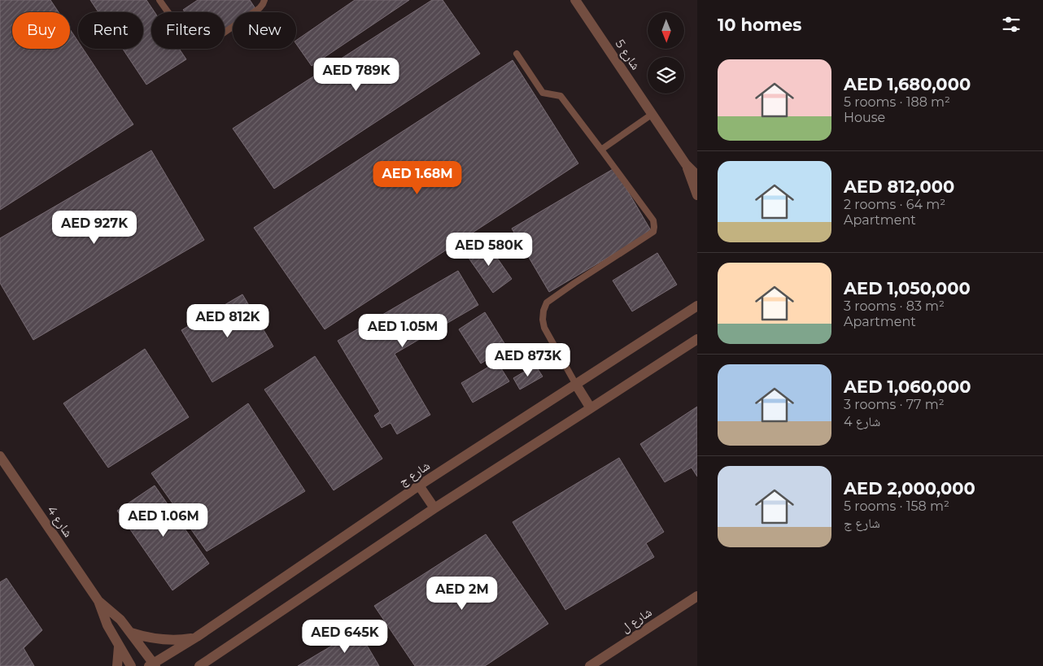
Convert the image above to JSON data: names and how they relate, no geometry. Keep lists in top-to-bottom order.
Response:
{
  "streets": {
    "street": [
      "شارع 5",
      "شارع ج",
      "شارع 4",
      "شارع ل"
    ]
  },
  "crossings": [
    ["شارع ج", "شارع 4"]
  ],
  "north": "bottom",
  "page": {
    "heading": "10 homes",
    "chip": [
      "Buy",
      "Rent",
      "Filters",
      "New"
    ],
    "list": [
      {
        "name": "AED 1,680,000",
        "note": "5 rooms · 188 m² · House"
      },
      {
        "name": "AED 812,000",
        "note": "2 rooms · 64 m² · Apartment"
      },
      {
        "name": "AED 1,050,000",
        "note": "3 rooms · 83 m² · Apartment"
      },
      {
        "name": "AED 1,060,000",
        "note": "3 rooms · 77 m² · شارع 4"
      },
      {
        "name": "AED 2,000,000",
        "note": "5 rooms · 158 m² · شارع ج"
      }
    ],
    "price": [
      "AED 789K",
      "AED 1.68M",
      "AED 927K",
      "AED 580K",
      "AED 812K",
      "AED 1.05M",
      "AED 873K",
      "AED 1.06M",
      "AED 2M",
      "AED 645K"
    ]
  }
}
